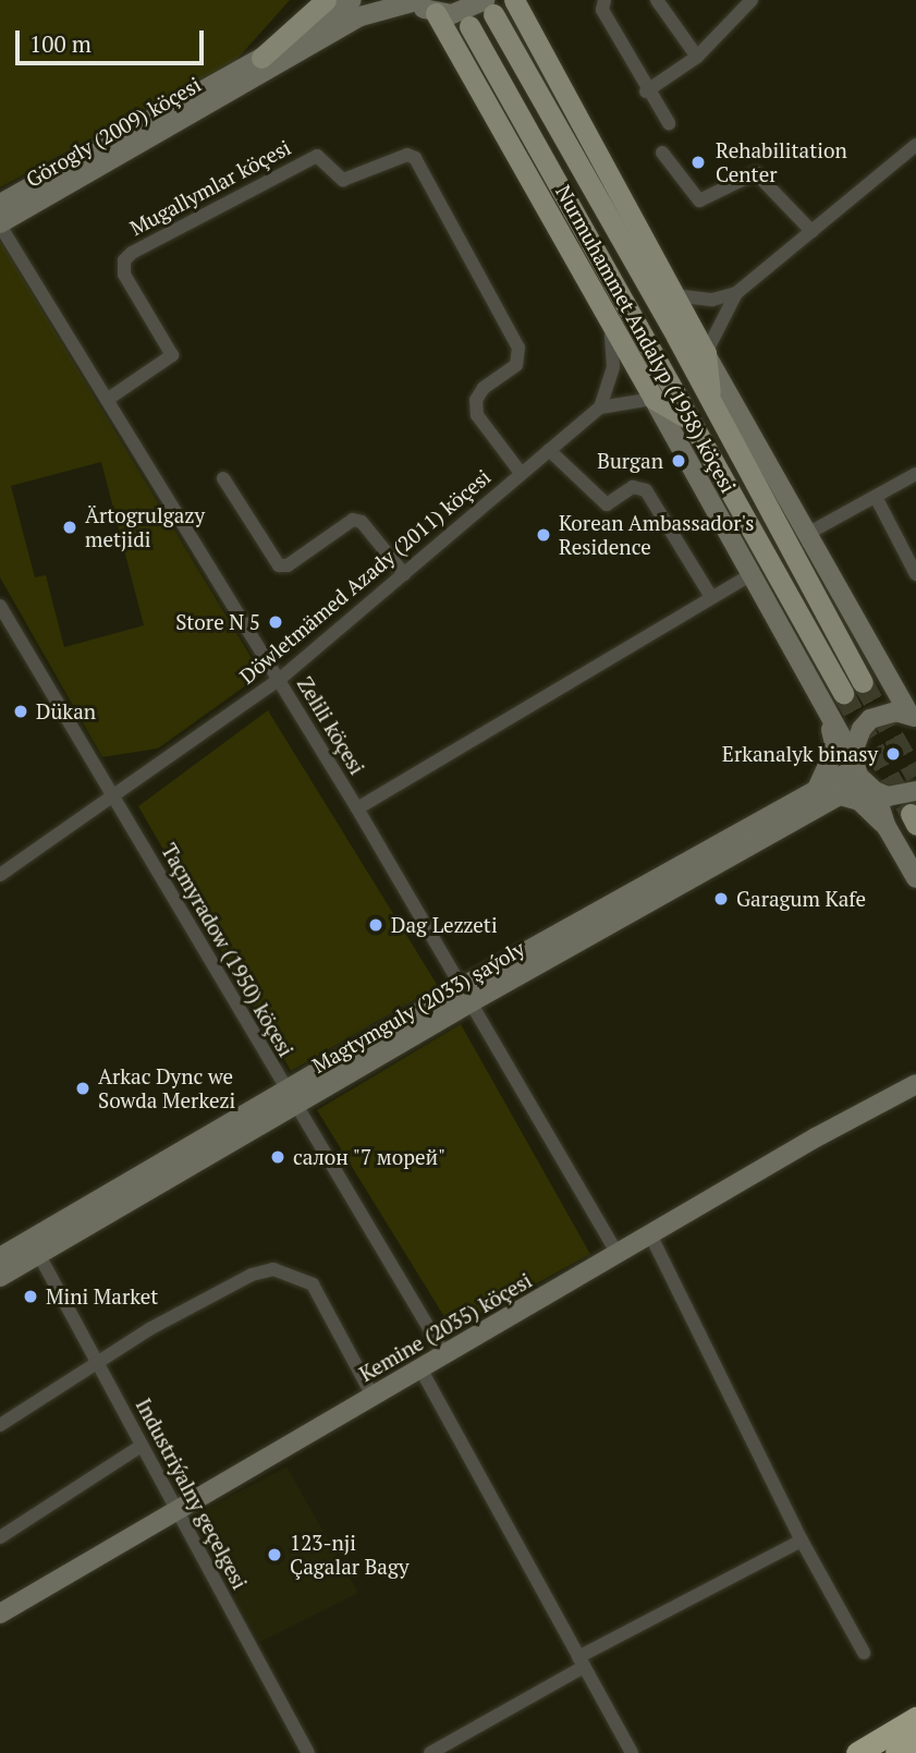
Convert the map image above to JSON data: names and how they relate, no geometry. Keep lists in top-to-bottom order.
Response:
{
  "streets": {
    "main road": [
      "Görogly (2009) köçesi",
      "Nurmuhammet Andalyp (1958) köçesi",
      "Magtymguly (2033) şaýoly",
      "Kemine (2035) köçesi"
    ],
    "street": [
      "Mugallymlar köçesi",
      "Döwletmämed Azady (2011) köçesi",
      "Zelili köçesi",
      "Taçmyradow (1950) köçesi",
      "Industriýalny geçelgesi"
    ]
  },
  "crossings": [
    ["Görogly (2009) köçesi", "Zelili köçesi"],
    ["Mugallymlar köçesi", "Döwletmämed Azady (2011) köçesi"],
    ["Mugallymlar köçesi", "Zelili köçesi"],
    ["Döwletmämed Azady (2011) köçesi", "Zelili köçesi"],
    ["Döwletmämed Azady (2011) köçesi", "Taçmyradow (1950) köçesi"],
    ["Zelili köçesi", "Magtymguly (2033) şaýoly"],
    ["Zelili köçesi", "Kemine (2035) köçesi"],
    ["Taçmyradow (1950) köçesi", "Magtymguly (2033) şaýoly"],
    ["Taçmyradow (1950) köçesi", "Kemine (2035) köçesi"],
    ["Magtymguly (2033) şaýoly", "Industriýalny geçelgesi"],
    ["Kemine (2035) köçesi", "Industriýalny geçelgesi"]
  ],
  "places": [
    "Rehabilitation Center",
    "Burgan",
    "Ärtogrulgazy metjidi",
    "Korean Ambassador's Residence",
    "Store N 5",
    "Dükan",
    "Erkanalyk binasy",
    "Garagum Kafe",
    "Dag Lezzeti",
    "Arkac Dync we Sowda Merkezi",
    "салон \"7 морей\"",
    "Mini Market",
    "123-nji Çagalar Bagy"
  ],
  "scale_bar": "100 m"
}
